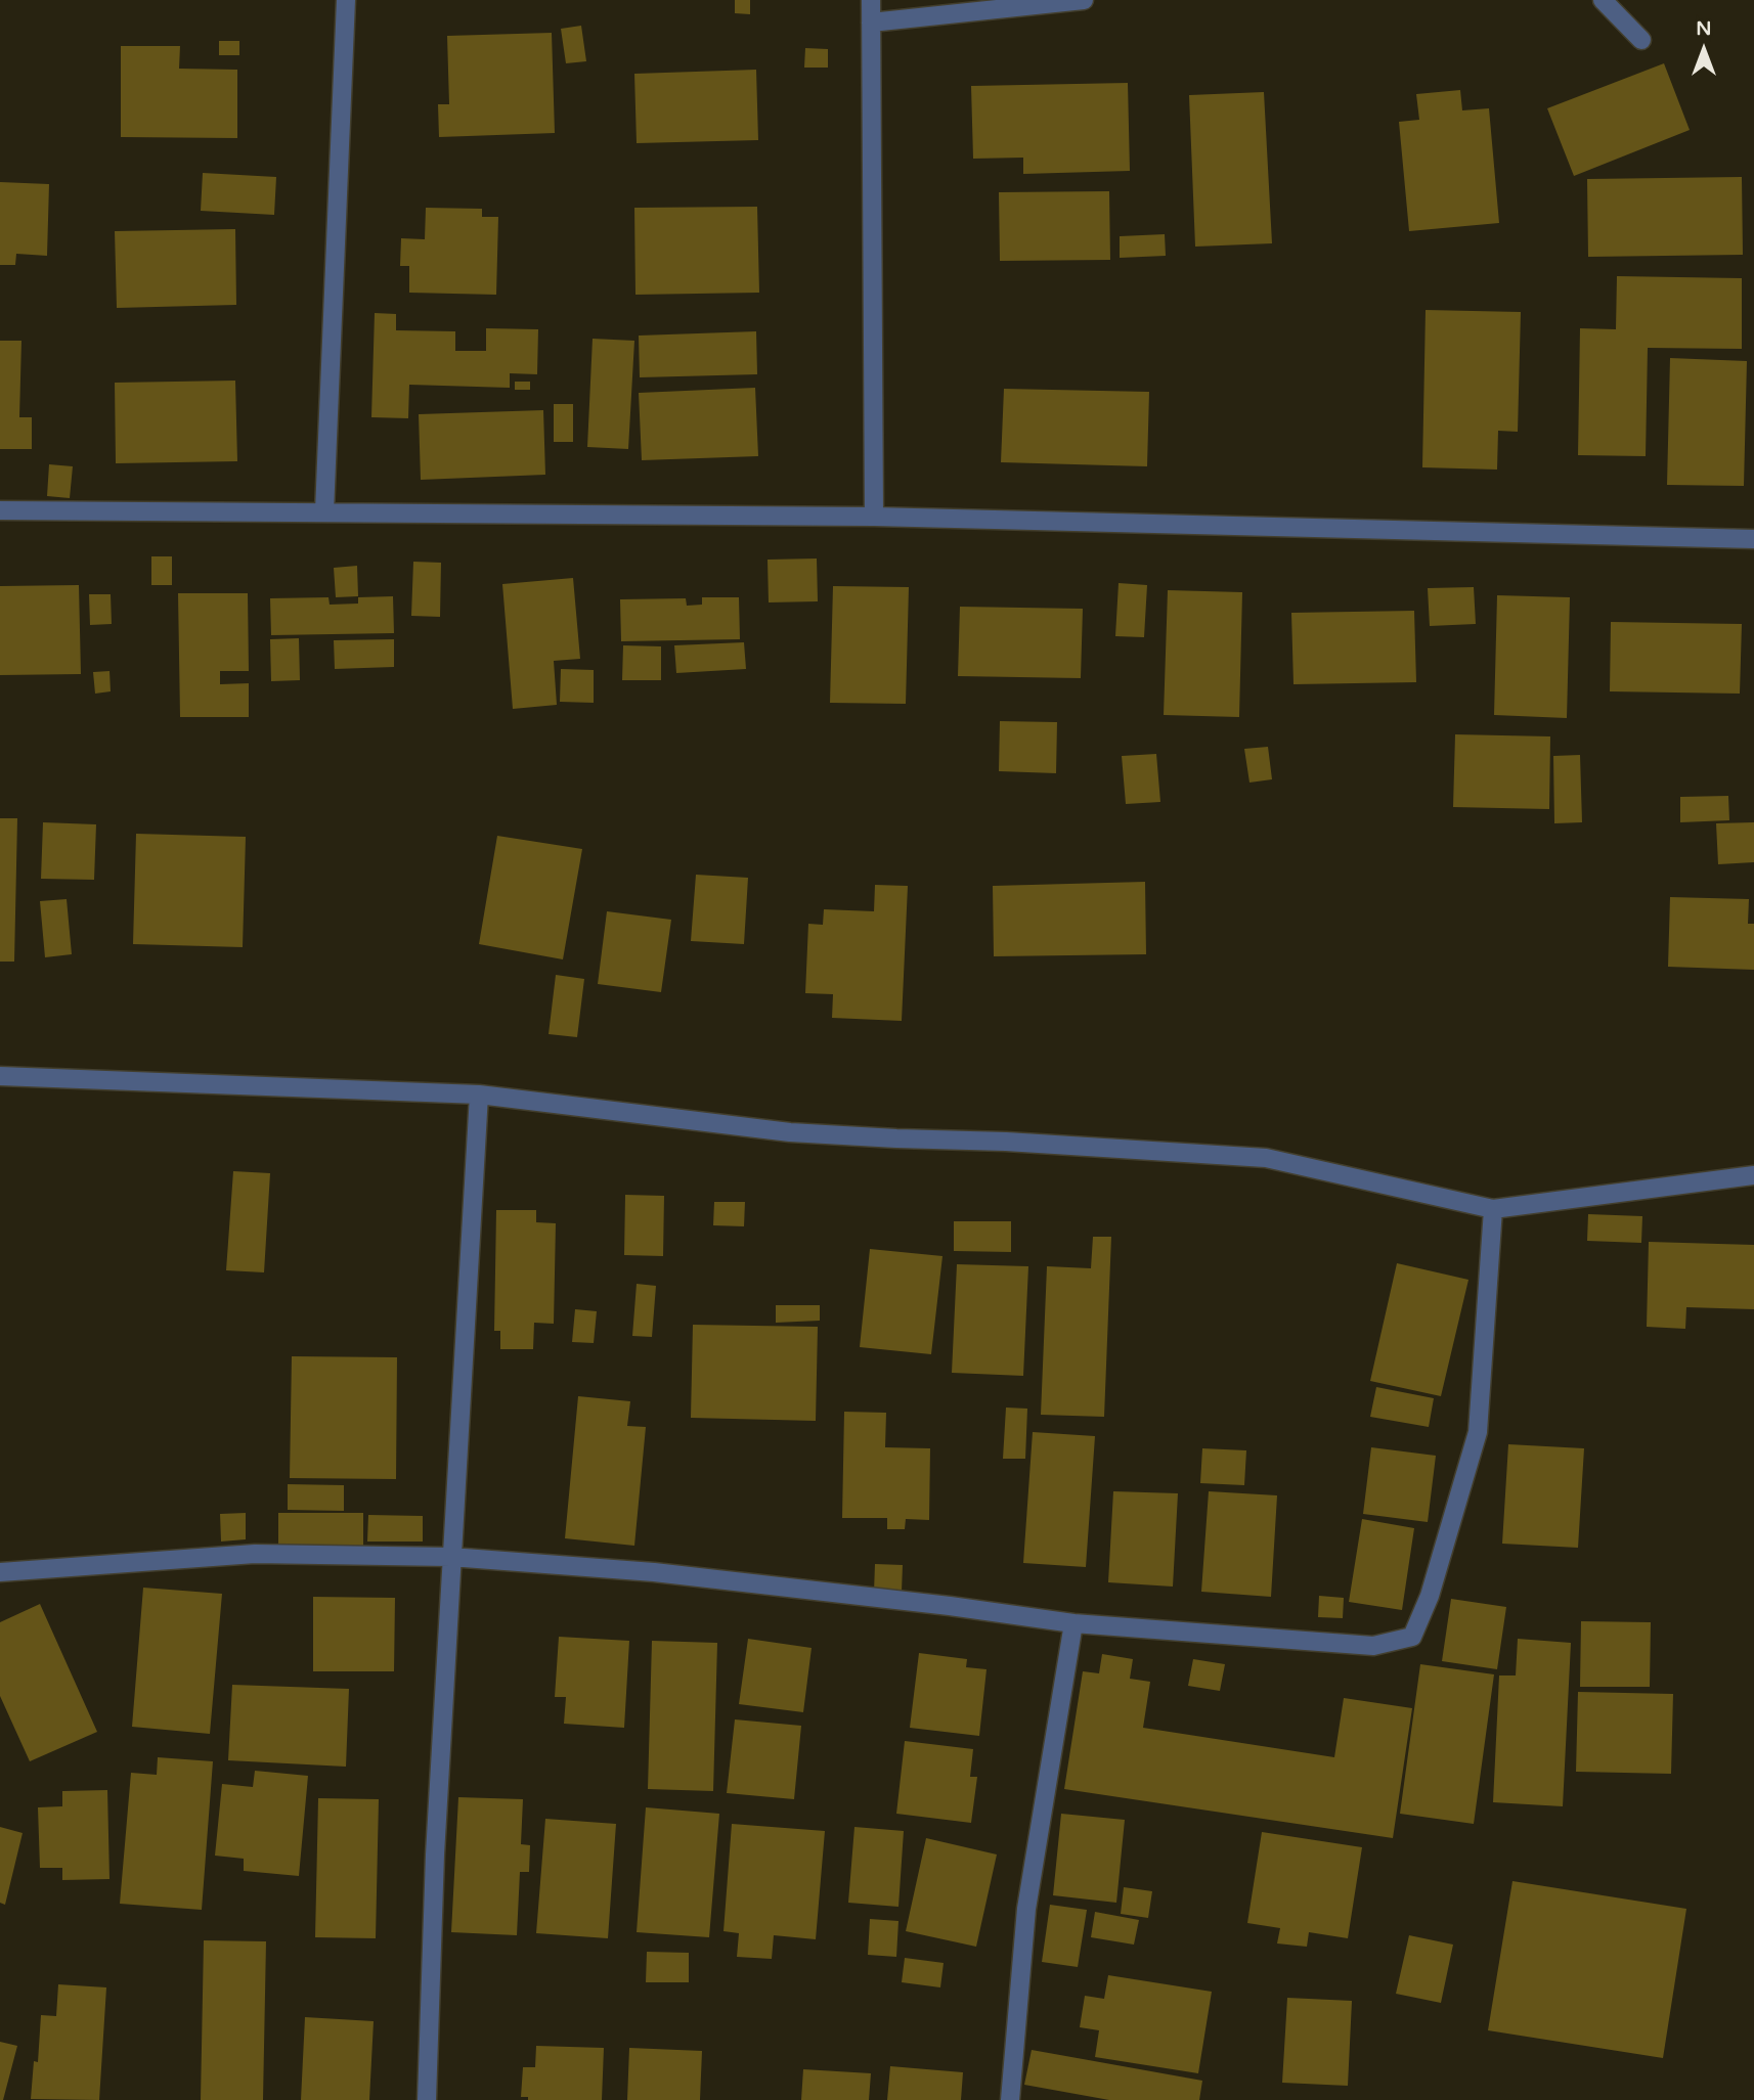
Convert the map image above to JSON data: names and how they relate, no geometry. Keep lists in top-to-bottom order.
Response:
{
  "north": "top"
}
